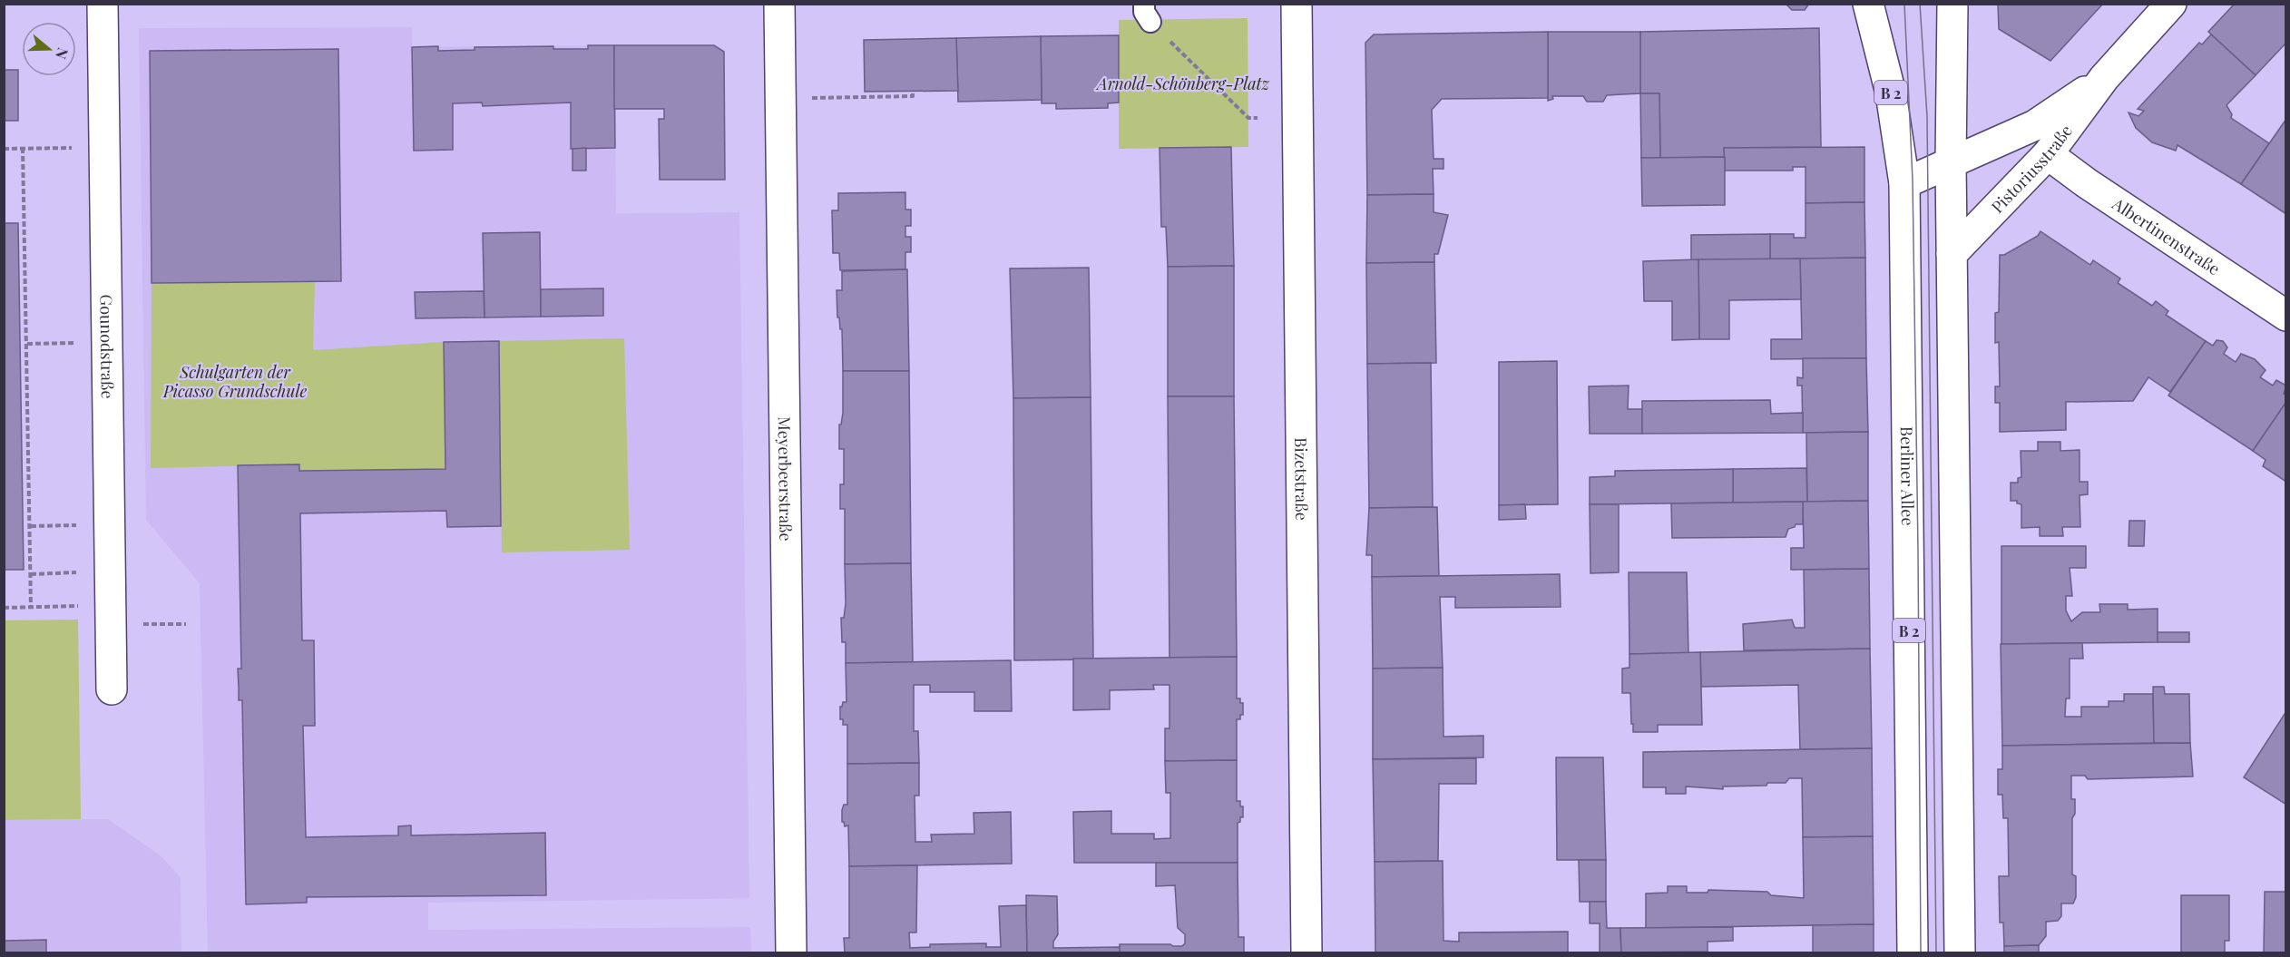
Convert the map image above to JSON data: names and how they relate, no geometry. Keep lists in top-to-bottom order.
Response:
{
  "streets": {
    "street": [
      "B 2",
      "Pistoriusstraße",
      "Albertinenstraße",
      "Gounodstraße",
      "Berliner Allee",
      "Meyerbeerstraße",
      "Bizetstraße"
    ]
  },
  "crossings": [
    ["Pistoriusstraße", "Albertinenstraße"],
    ["Pistoriusstraße", "Berliner Allee"]
  ],
  "parks": ["Arnold-Schönberg-Platz", "Schulgarten der Picasso Grundschule"],
  "north": "right"
}
